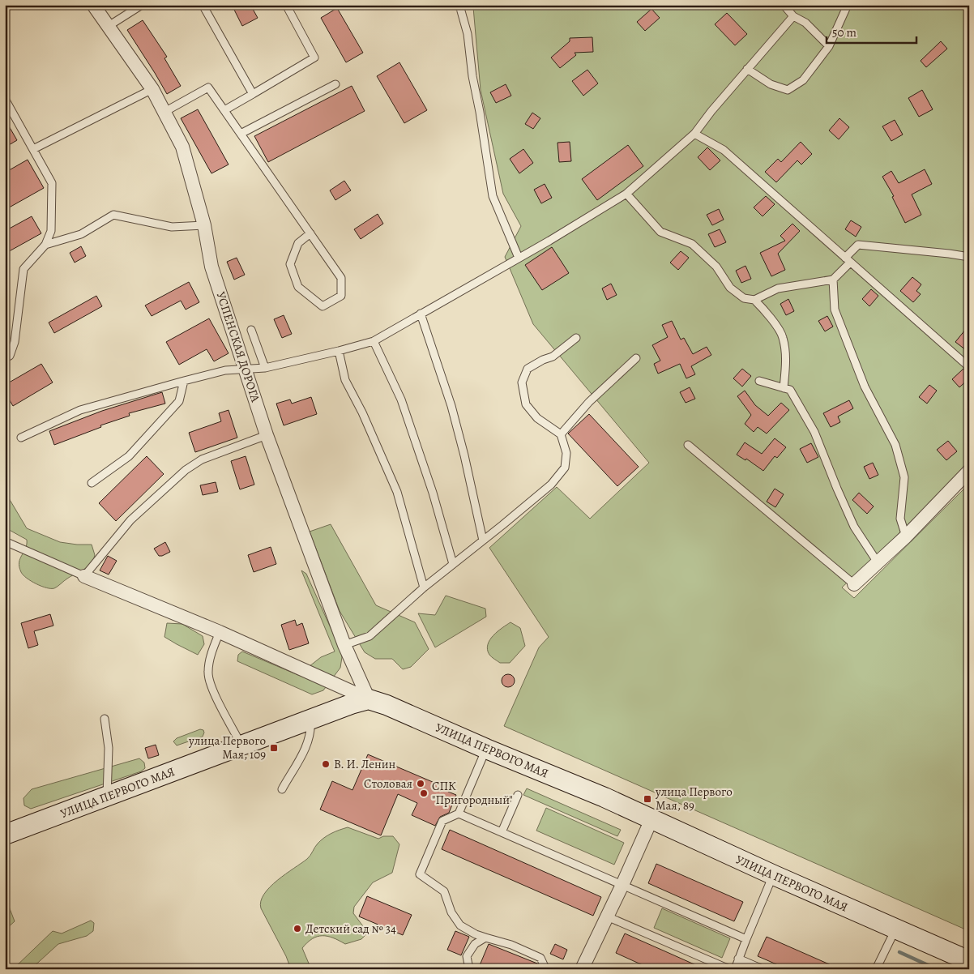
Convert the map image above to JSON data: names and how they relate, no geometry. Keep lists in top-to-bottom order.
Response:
{
  "streets": {
    "street": ["УСПЕНСКАЯ ДОРОГА", "УЛИЦА ПЕРВОГО МАЯ"]
  },
  "crossings": [
    ["УСПЕНСКАЯ ДОРОГА", "УЛИЦА ПЕРВОГО МАЯ"]
  ],
  "places": {
    "transit": ["улица Первого Мая, 109", "улица Первого Мая, 89"],
    "other": [
      "В. И. Ленин",
      "Столовая",
      "СПК \"Пригородный\"",
      "Детский сад № 34"
    ]
  },
  "scale_bar": "50 m"
}
